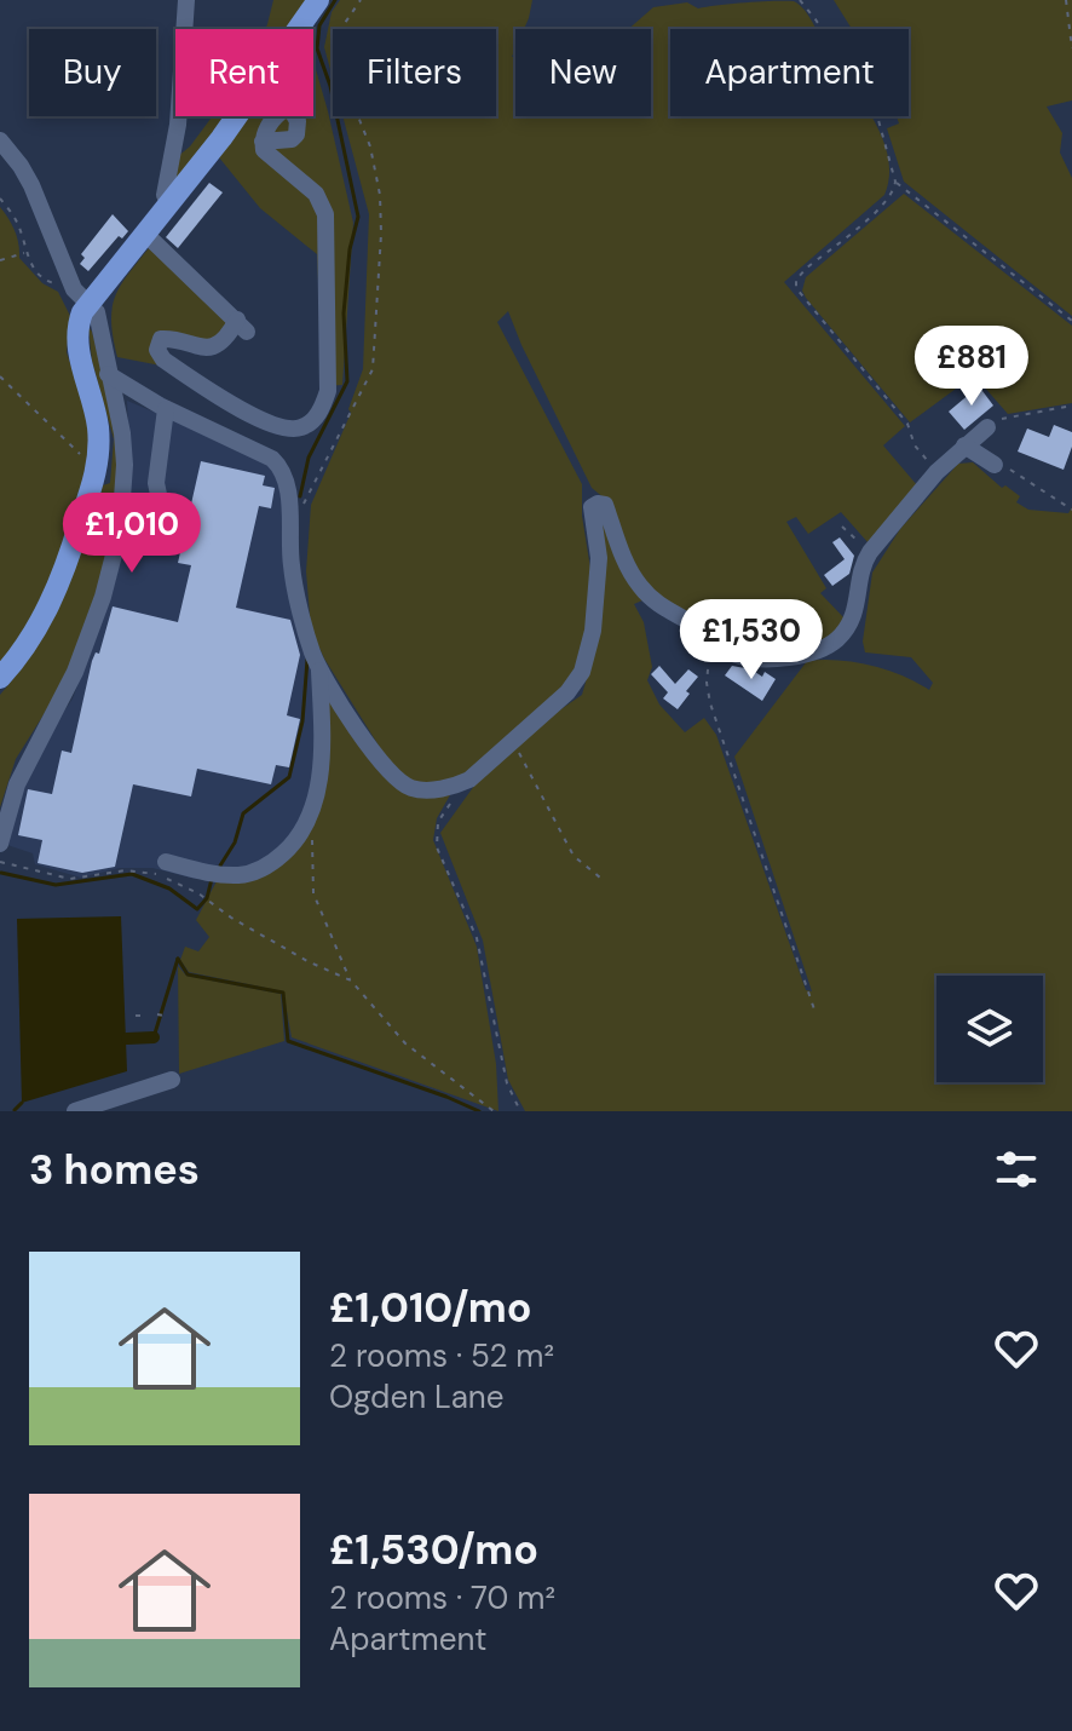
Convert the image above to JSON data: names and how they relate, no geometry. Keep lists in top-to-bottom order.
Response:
{
  "page": {
    "chip": [
      "Buy",
      "Rent",
      "Filters",
      "New",
      "Apartment"
    ],
    "price": ["£881", "£1,010", "£1,530"],
    "heading": "3 homes",
    "list": [
      {
        "name": "£1,010/mo",
        "note": "2 rooms · 52 m² · Ogden Lane"
      },
      {
        "name": "£1,530/mo",
        "note": "2 rooms · 70 m² · Apartment"
      }
    ]
  }
}
